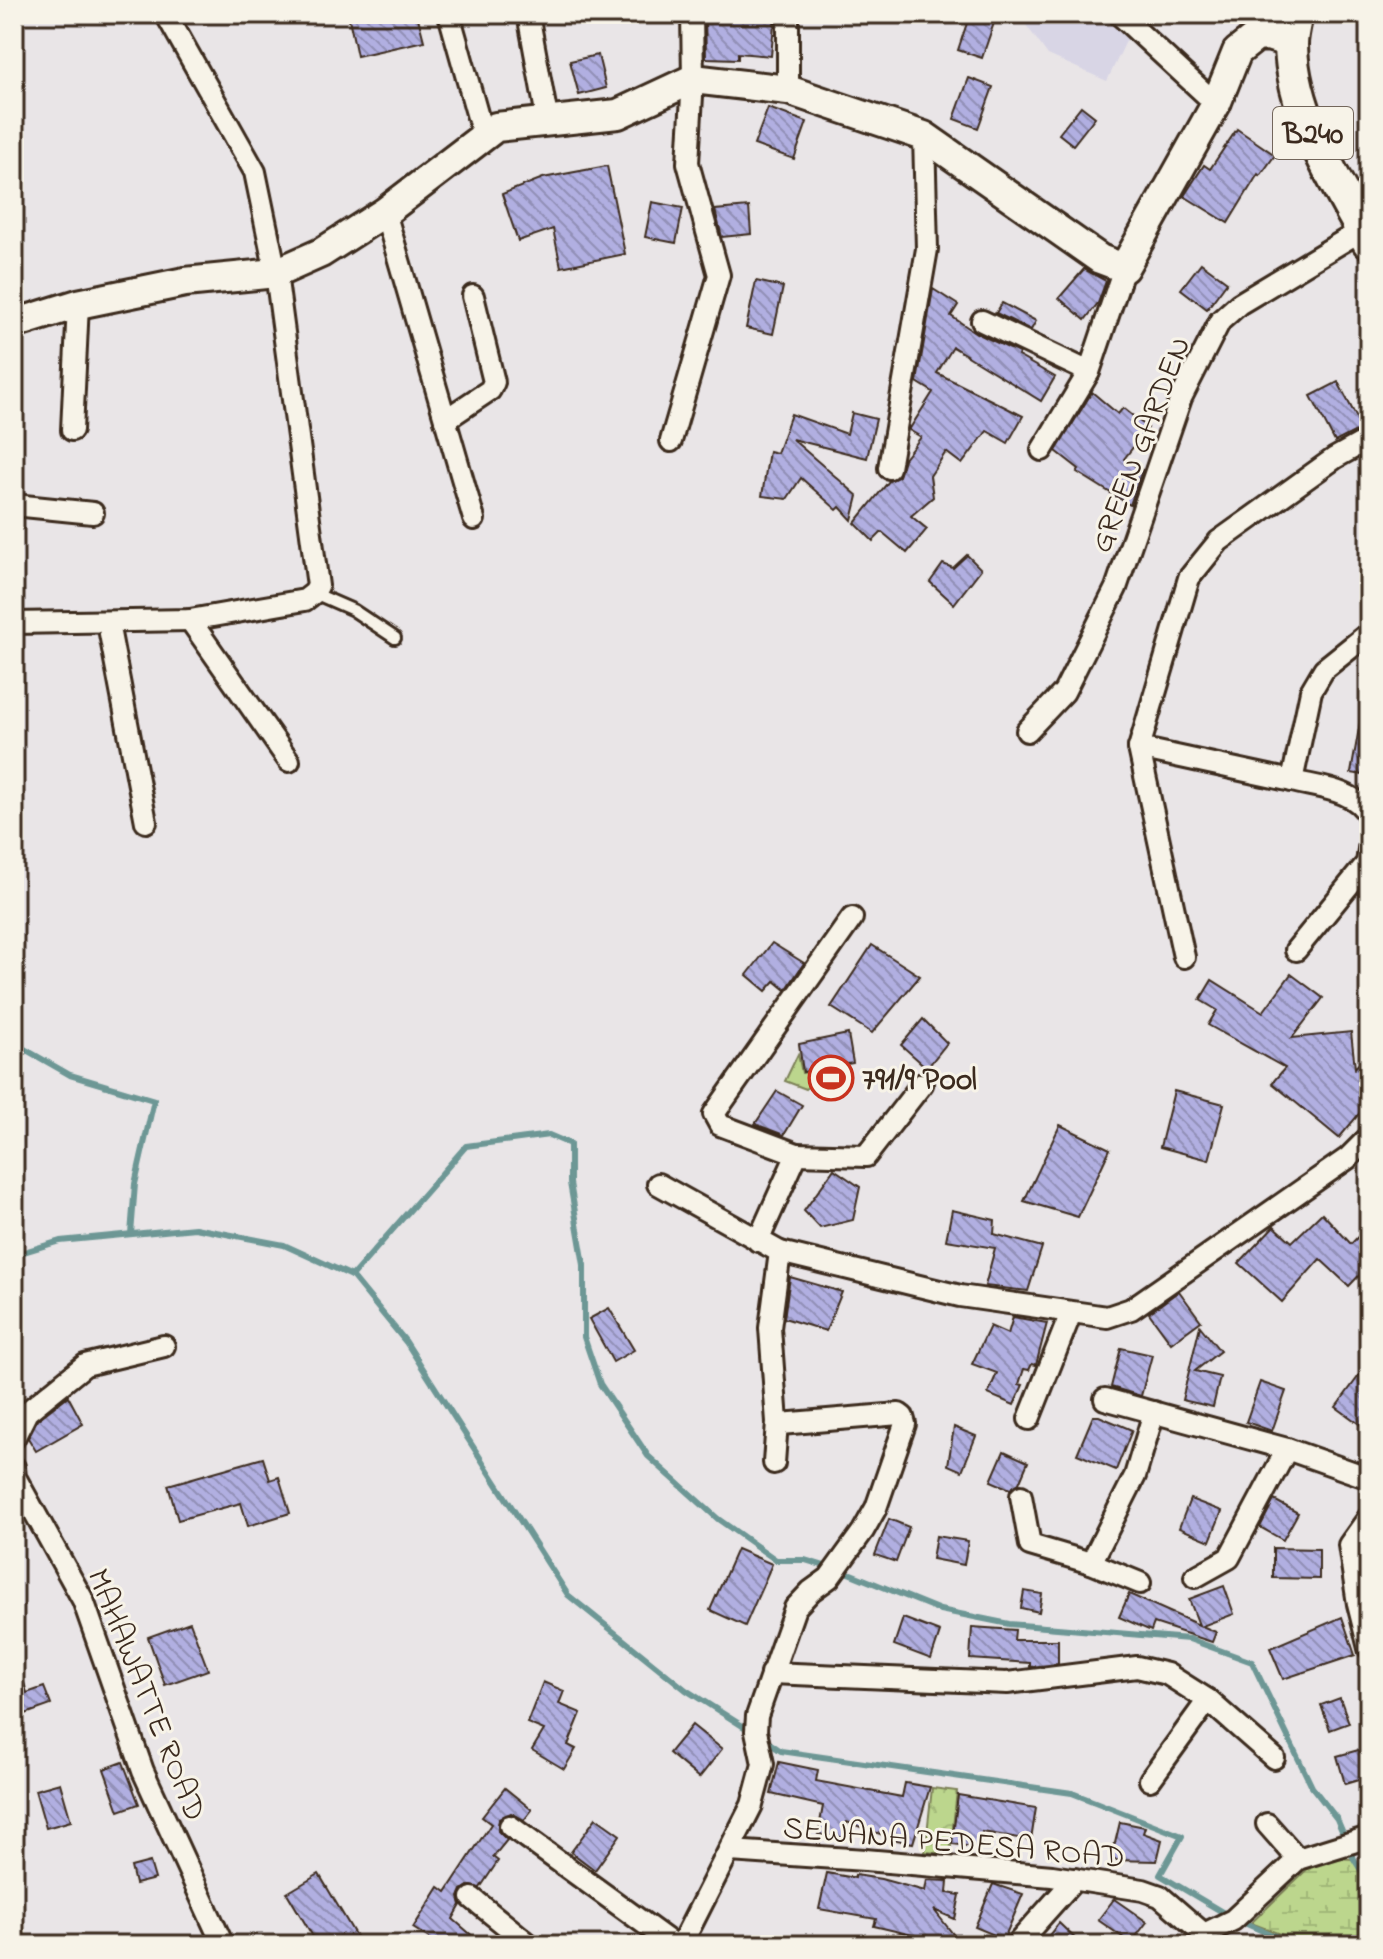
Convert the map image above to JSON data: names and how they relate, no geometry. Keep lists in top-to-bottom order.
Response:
{
  "streets": {
    "main road": ["B240"],
    "street": ["GREEN GARDEN", "MAHAWATTE ROAD", "SEWANA PEDESA ROAD"]
  },
  "crossings": [
    ["B240", "GREEN GARDEN"]
  ],
  "places": {
    "sports": ["791/9 Pool"]
  }
}
